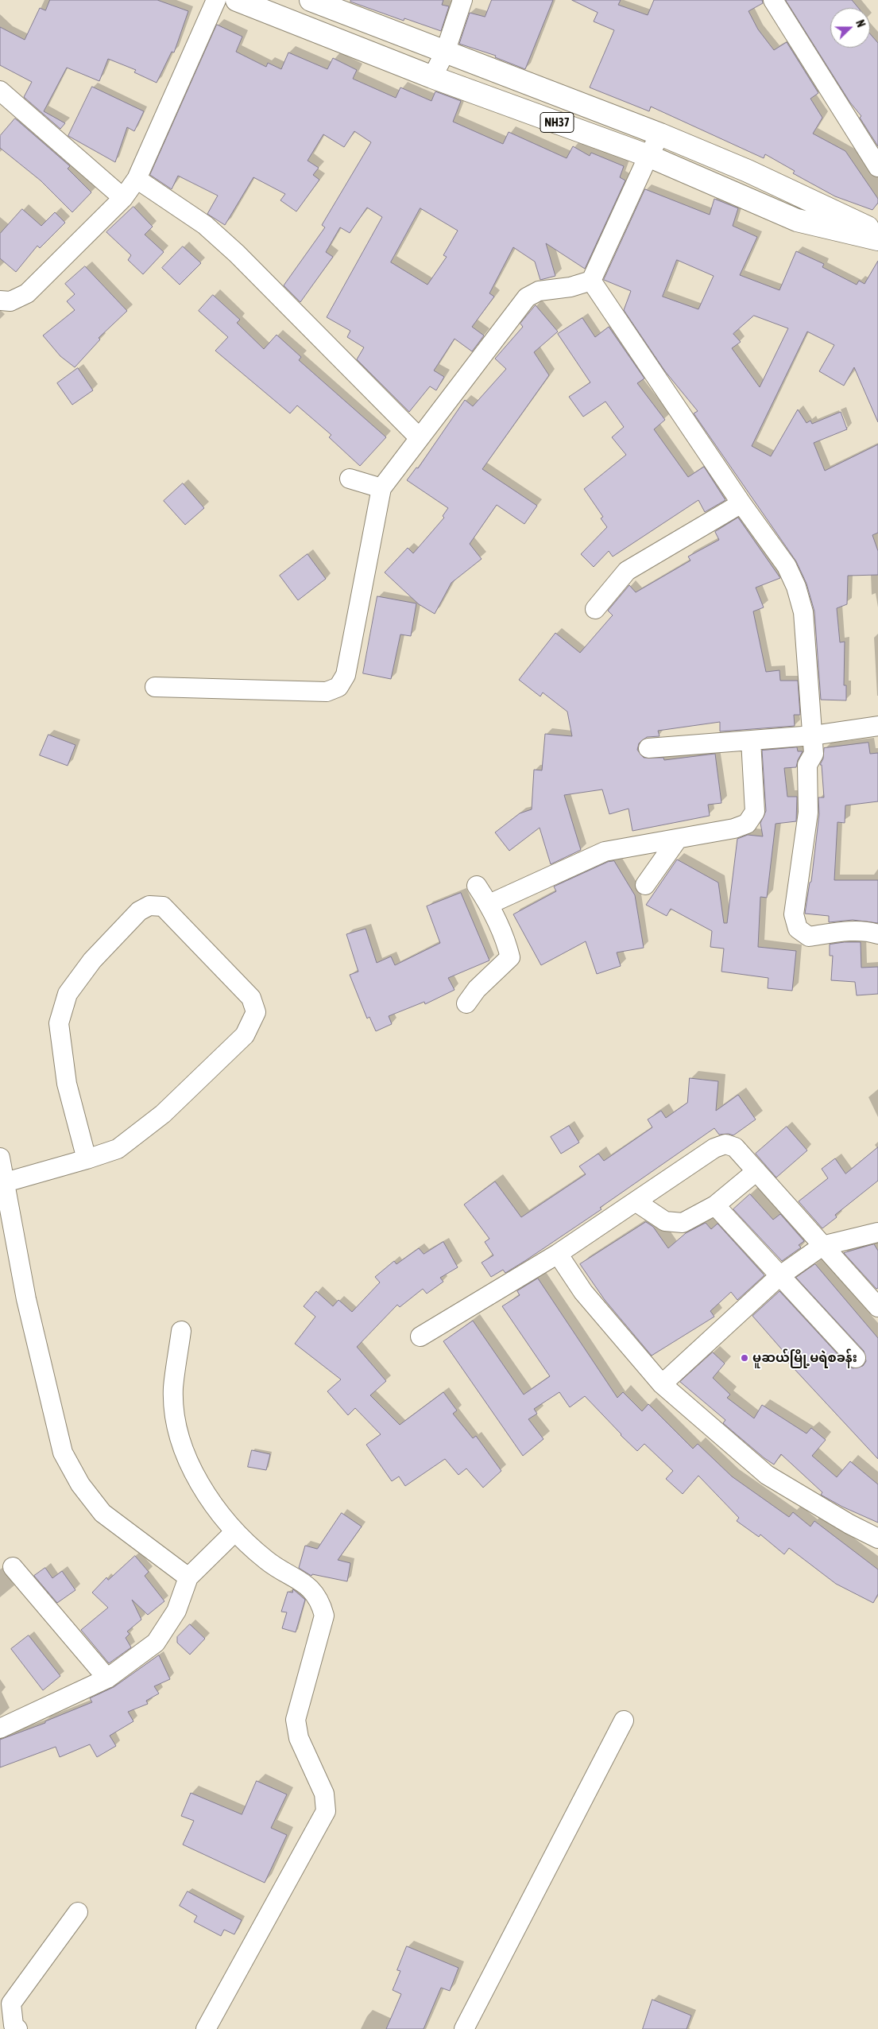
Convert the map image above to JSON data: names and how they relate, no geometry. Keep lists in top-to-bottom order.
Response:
{
  "streets": {
    "highway": ["NH37"]
  },
  "places": ["မူဆယ်မြို့မရဲစခန်း"],
  "north": "right"
}
